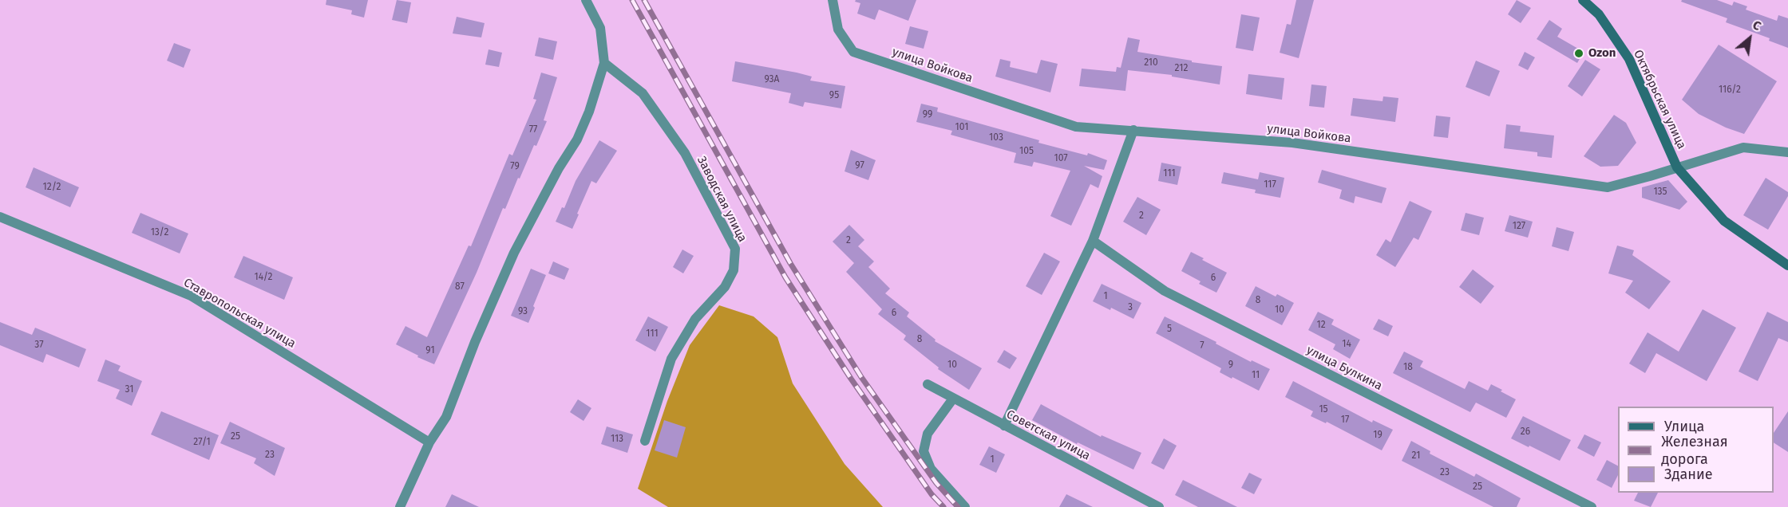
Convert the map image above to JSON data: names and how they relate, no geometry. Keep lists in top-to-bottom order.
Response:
{
  "streets": {
    "main road": ["Октябрьская улица"],
    "street": [
      "улица Войкова",
      "Заводская улица",
      "Ставропольская улица",
      "улица Булкина",
      "Советская улица"
    ]
  },
  "crossings": [
    ["улица Войкова", "Октябрьская улица"]
  ],
  "places": ["Ozon"],
  "house_numbers": [
    "210",
    "212",
    "93А",
    "116/2",
    "95",
    "99",
    "101",
    "77",
    "103",
    "105",
    "107",
    "97",
    "79",
    "111",
    "117",
    "12/2",
    "135",
    "2",
    "127",
    "13/2",
    "2",
    "14/2",
    "6",
    "87",
    "1",
    "8",
    "3",
    "10",
    "93",
    "6",
    "12",
    "5",
    "111",
    "8",
    "14",
    "37",
    "7",
    "91",
    "10",
    "9",
    "18",
    "11",
    "31",
    "15",
    "17",
    "26",
    "19",
    "25",
    "113",
    "27/1",
    "23",
    "21",
    "1",
    "23",
    "25"
  ],
  "legend": ["Улица", "Железная дорога", "Здание"],
  "north": "top right"
}
